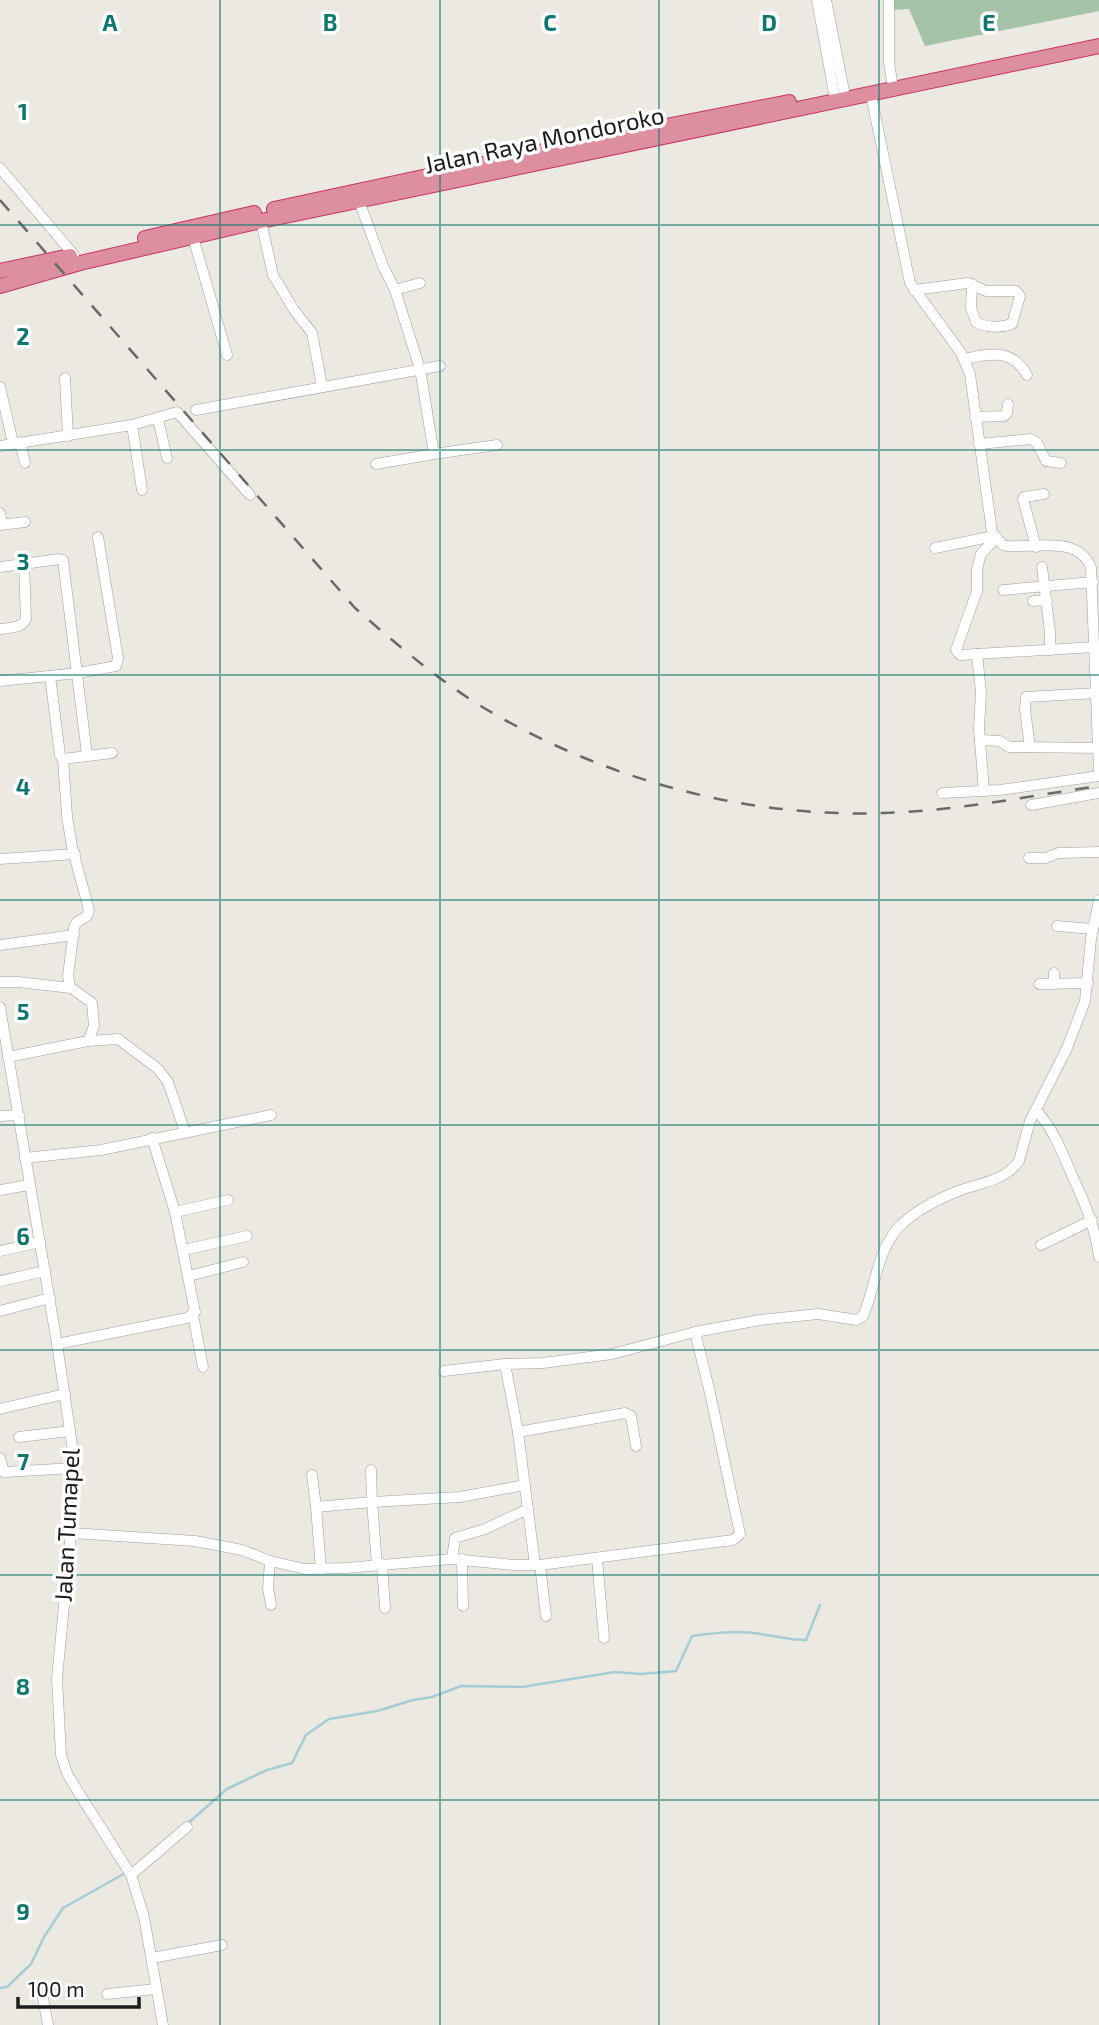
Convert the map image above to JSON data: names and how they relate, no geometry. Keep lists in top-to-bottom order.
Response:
{
  "streets": {
    "highway": ["Jalan Raya Mondoroko"],
    "street": ["Jalan Tumapel"]
  },
  "scale_bar": "100 m",
  "grid": {
    "columns": [
      "A",
      "B",
      "C",
      "D",
      "E"
    ],
    "rows": [
      "1",
      "2",
      "3",
      "4",
      "5",
      "6",
      "7",
      "8",
      "9"
    ]
  }
}
